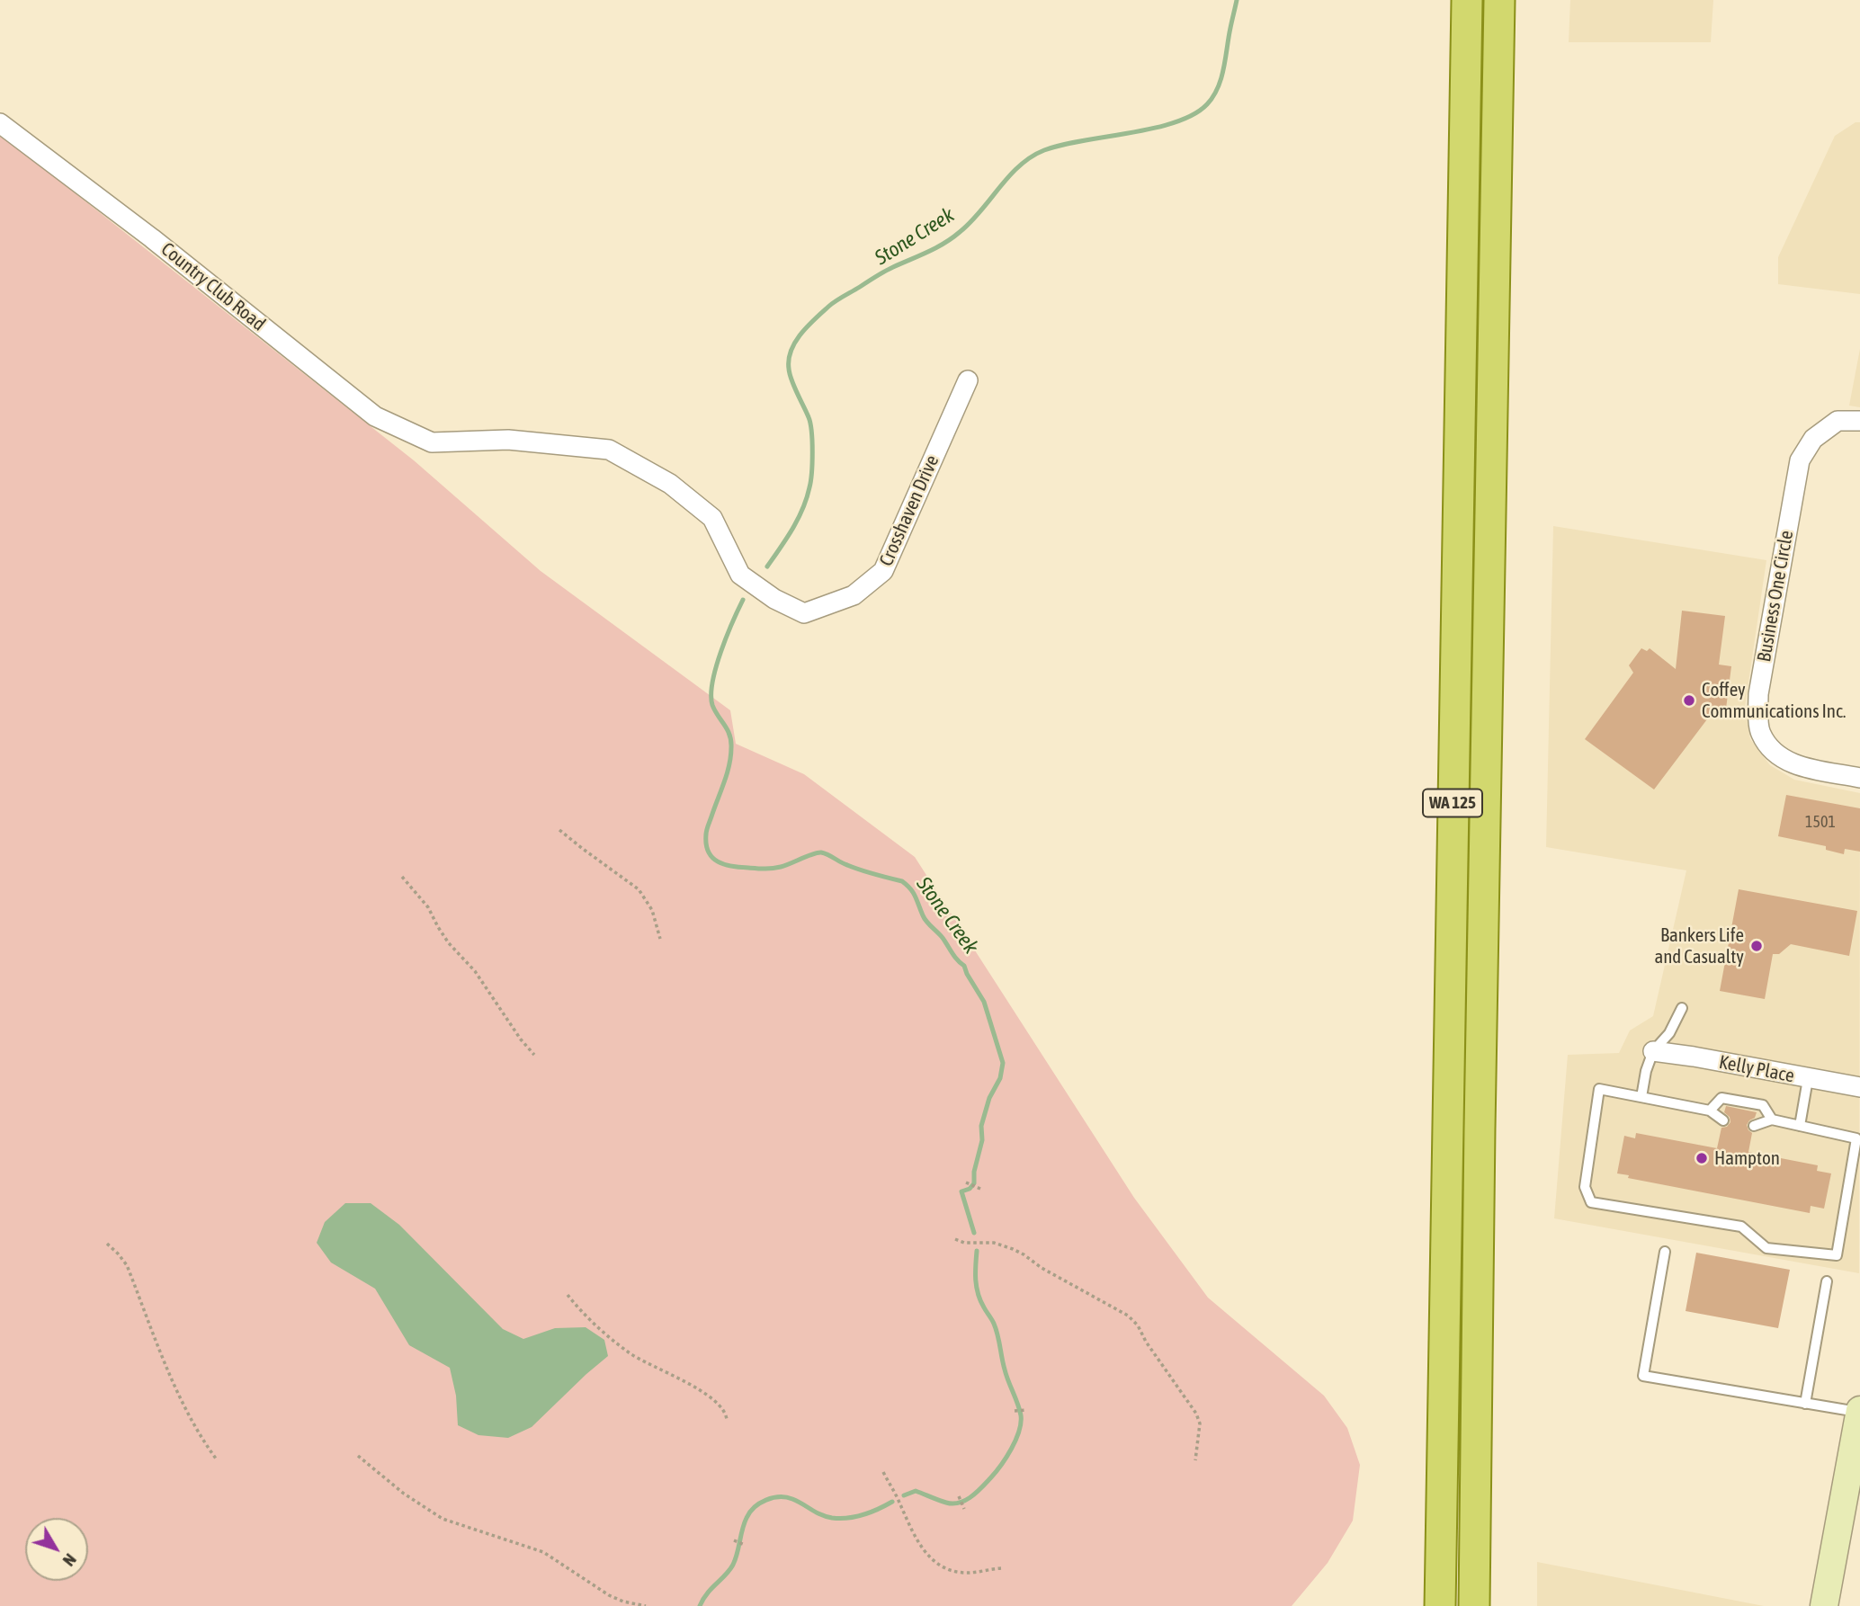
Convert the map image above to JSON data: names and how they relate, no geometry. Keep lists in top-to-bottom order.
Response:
{
  "streets": {
    "main road": ["WA 125"],
    "street": [
      "Country Club Road",
      "Crosshaven Drive",
      "Business One Circle",
      "Kelly Place"
    ]
  },
  "crossings": [
    ["Country Club Road", "Crosshaven Drive"]
  ],
  "water": ["Stone Creek"],
  "places": ["Coffey Communications Inc.", "Bankers Life and Casualty", "Hampton"],
  "house_numbers": ["1501"],
  "north": "bottom right"
}
